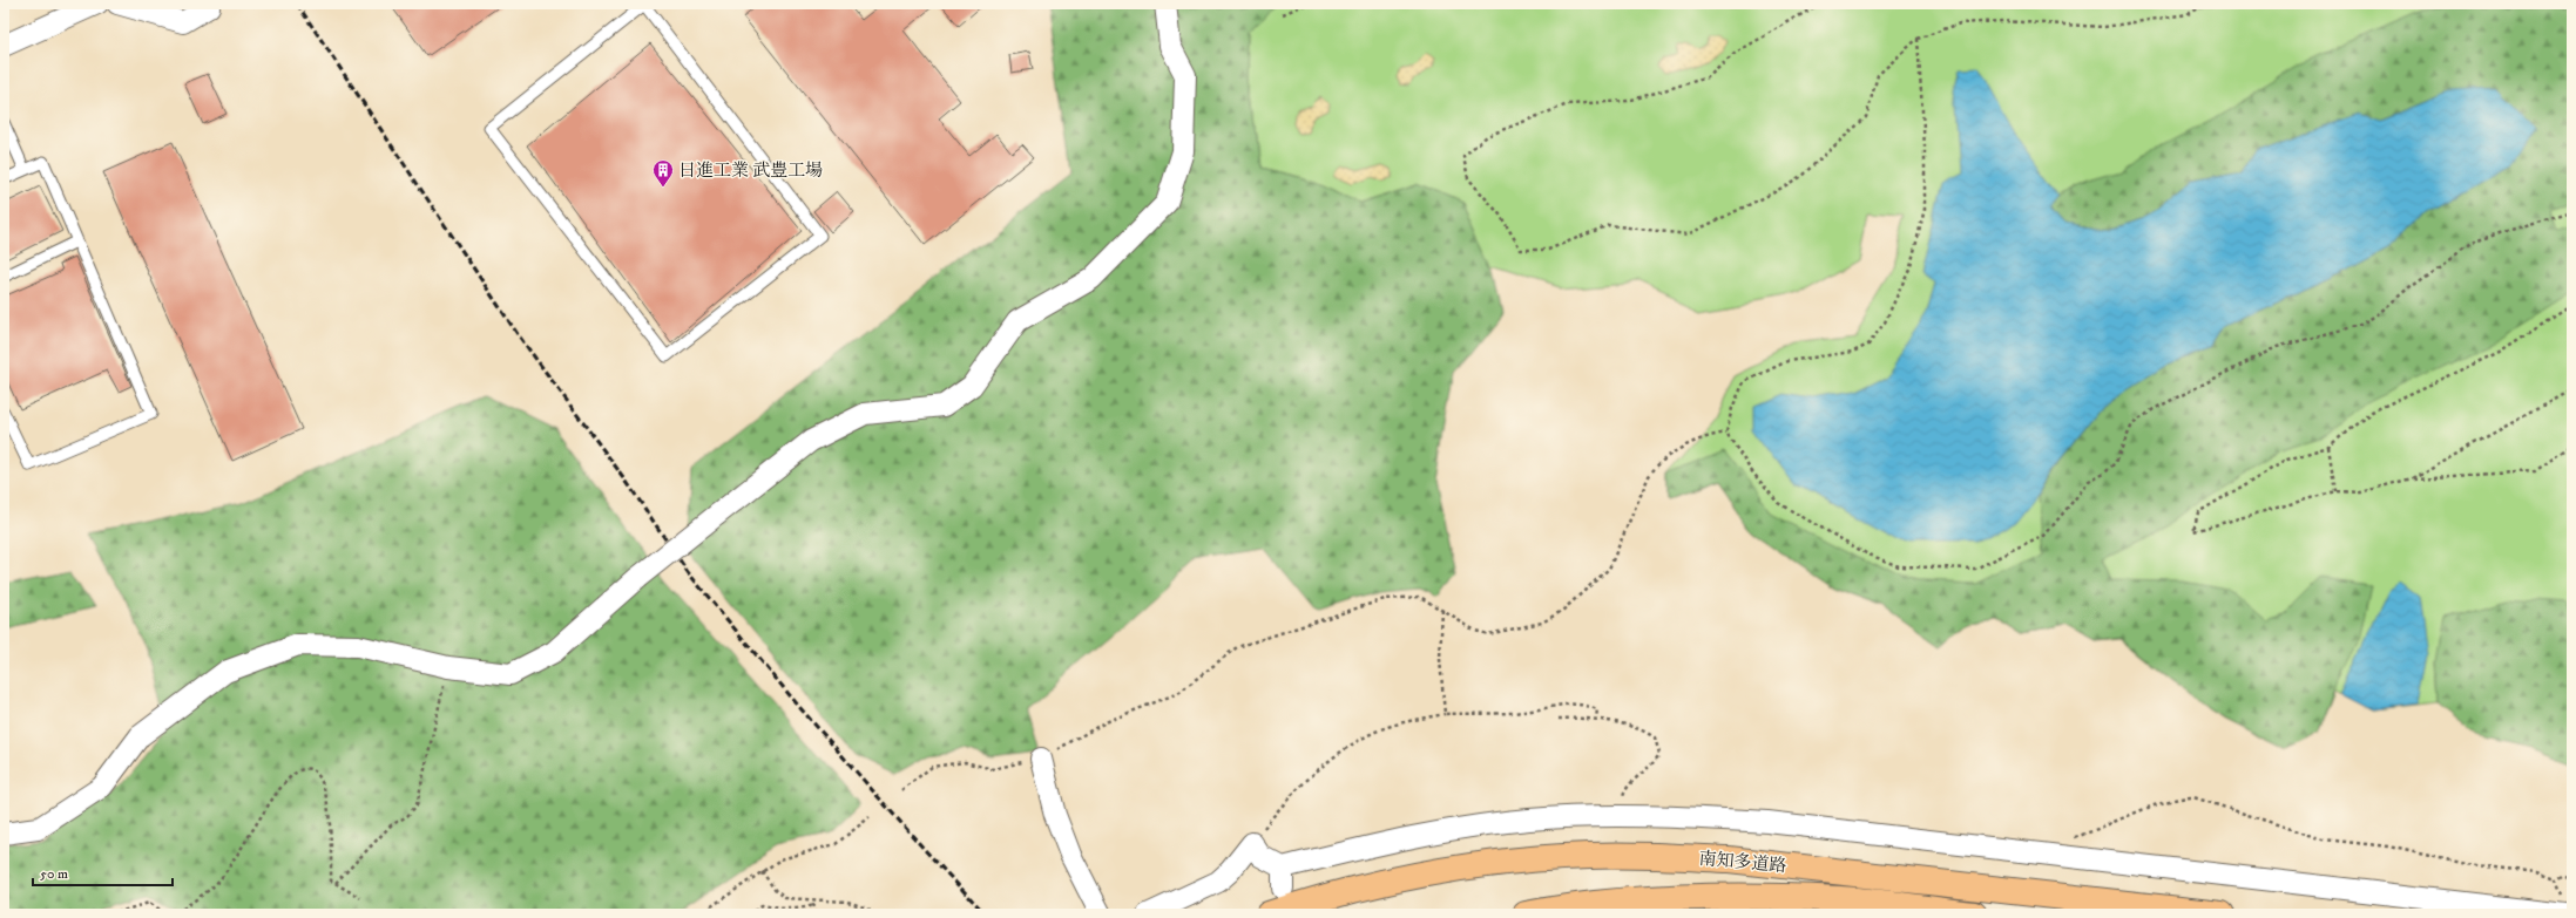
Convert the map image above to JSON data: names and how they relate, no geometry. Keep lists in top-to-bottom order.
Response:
{
  "streets": {
    "highway": ["南知多道路"]
  },
  "places": {
    "building": ["日進工業 武豊工場"]
  },
  "scale_bar": "50 m"
}
